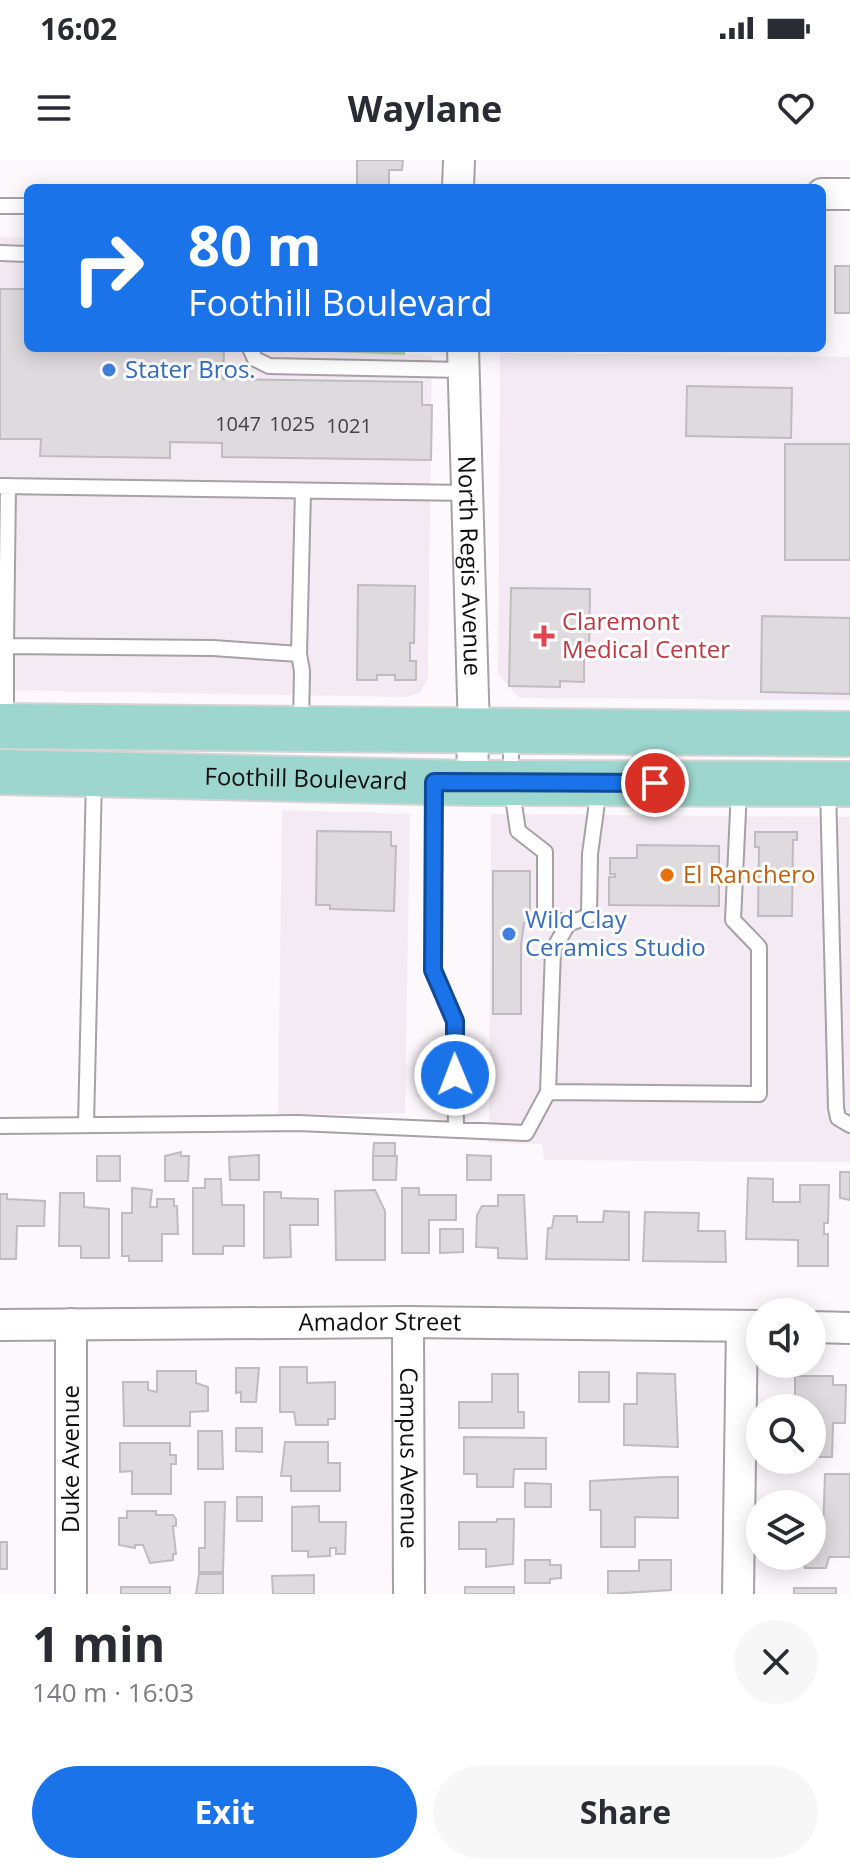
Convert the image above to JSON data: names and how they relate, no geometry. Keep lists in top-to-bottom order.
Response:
{
  "streets": {
    "main road": ["Foothill Boulevard"],
    "street": [
      "North Regis Avenue",
      "Amador Street",
      "Campus Avenue",
      "Duke Avenue"
    ]
  },
  "crossings": [
    ["North Regis Avenue", "Foothill Boulevard"],
    ["Amador Street", "Campus Avenue"],
    ["Amador Street", "Duke Avenue"]
  ],
  "places": {
    "other": ["Stater Bros.", "El Ranchero", "Wild Clay Ceramics Studio"],
    "health": ["Claremont Medical Center"]
  },
  "house_numbers": ["1047", "1025", "1021"],
  "page": {
    "status": "16:02",
    "header": "Waylane",
    "turn": ["80 m", "Foothill Boulevard"],
    "heading": ["1 min", "140 m · 16:03"],
    "buttons": ["Exit", "Share"]
  }
}
